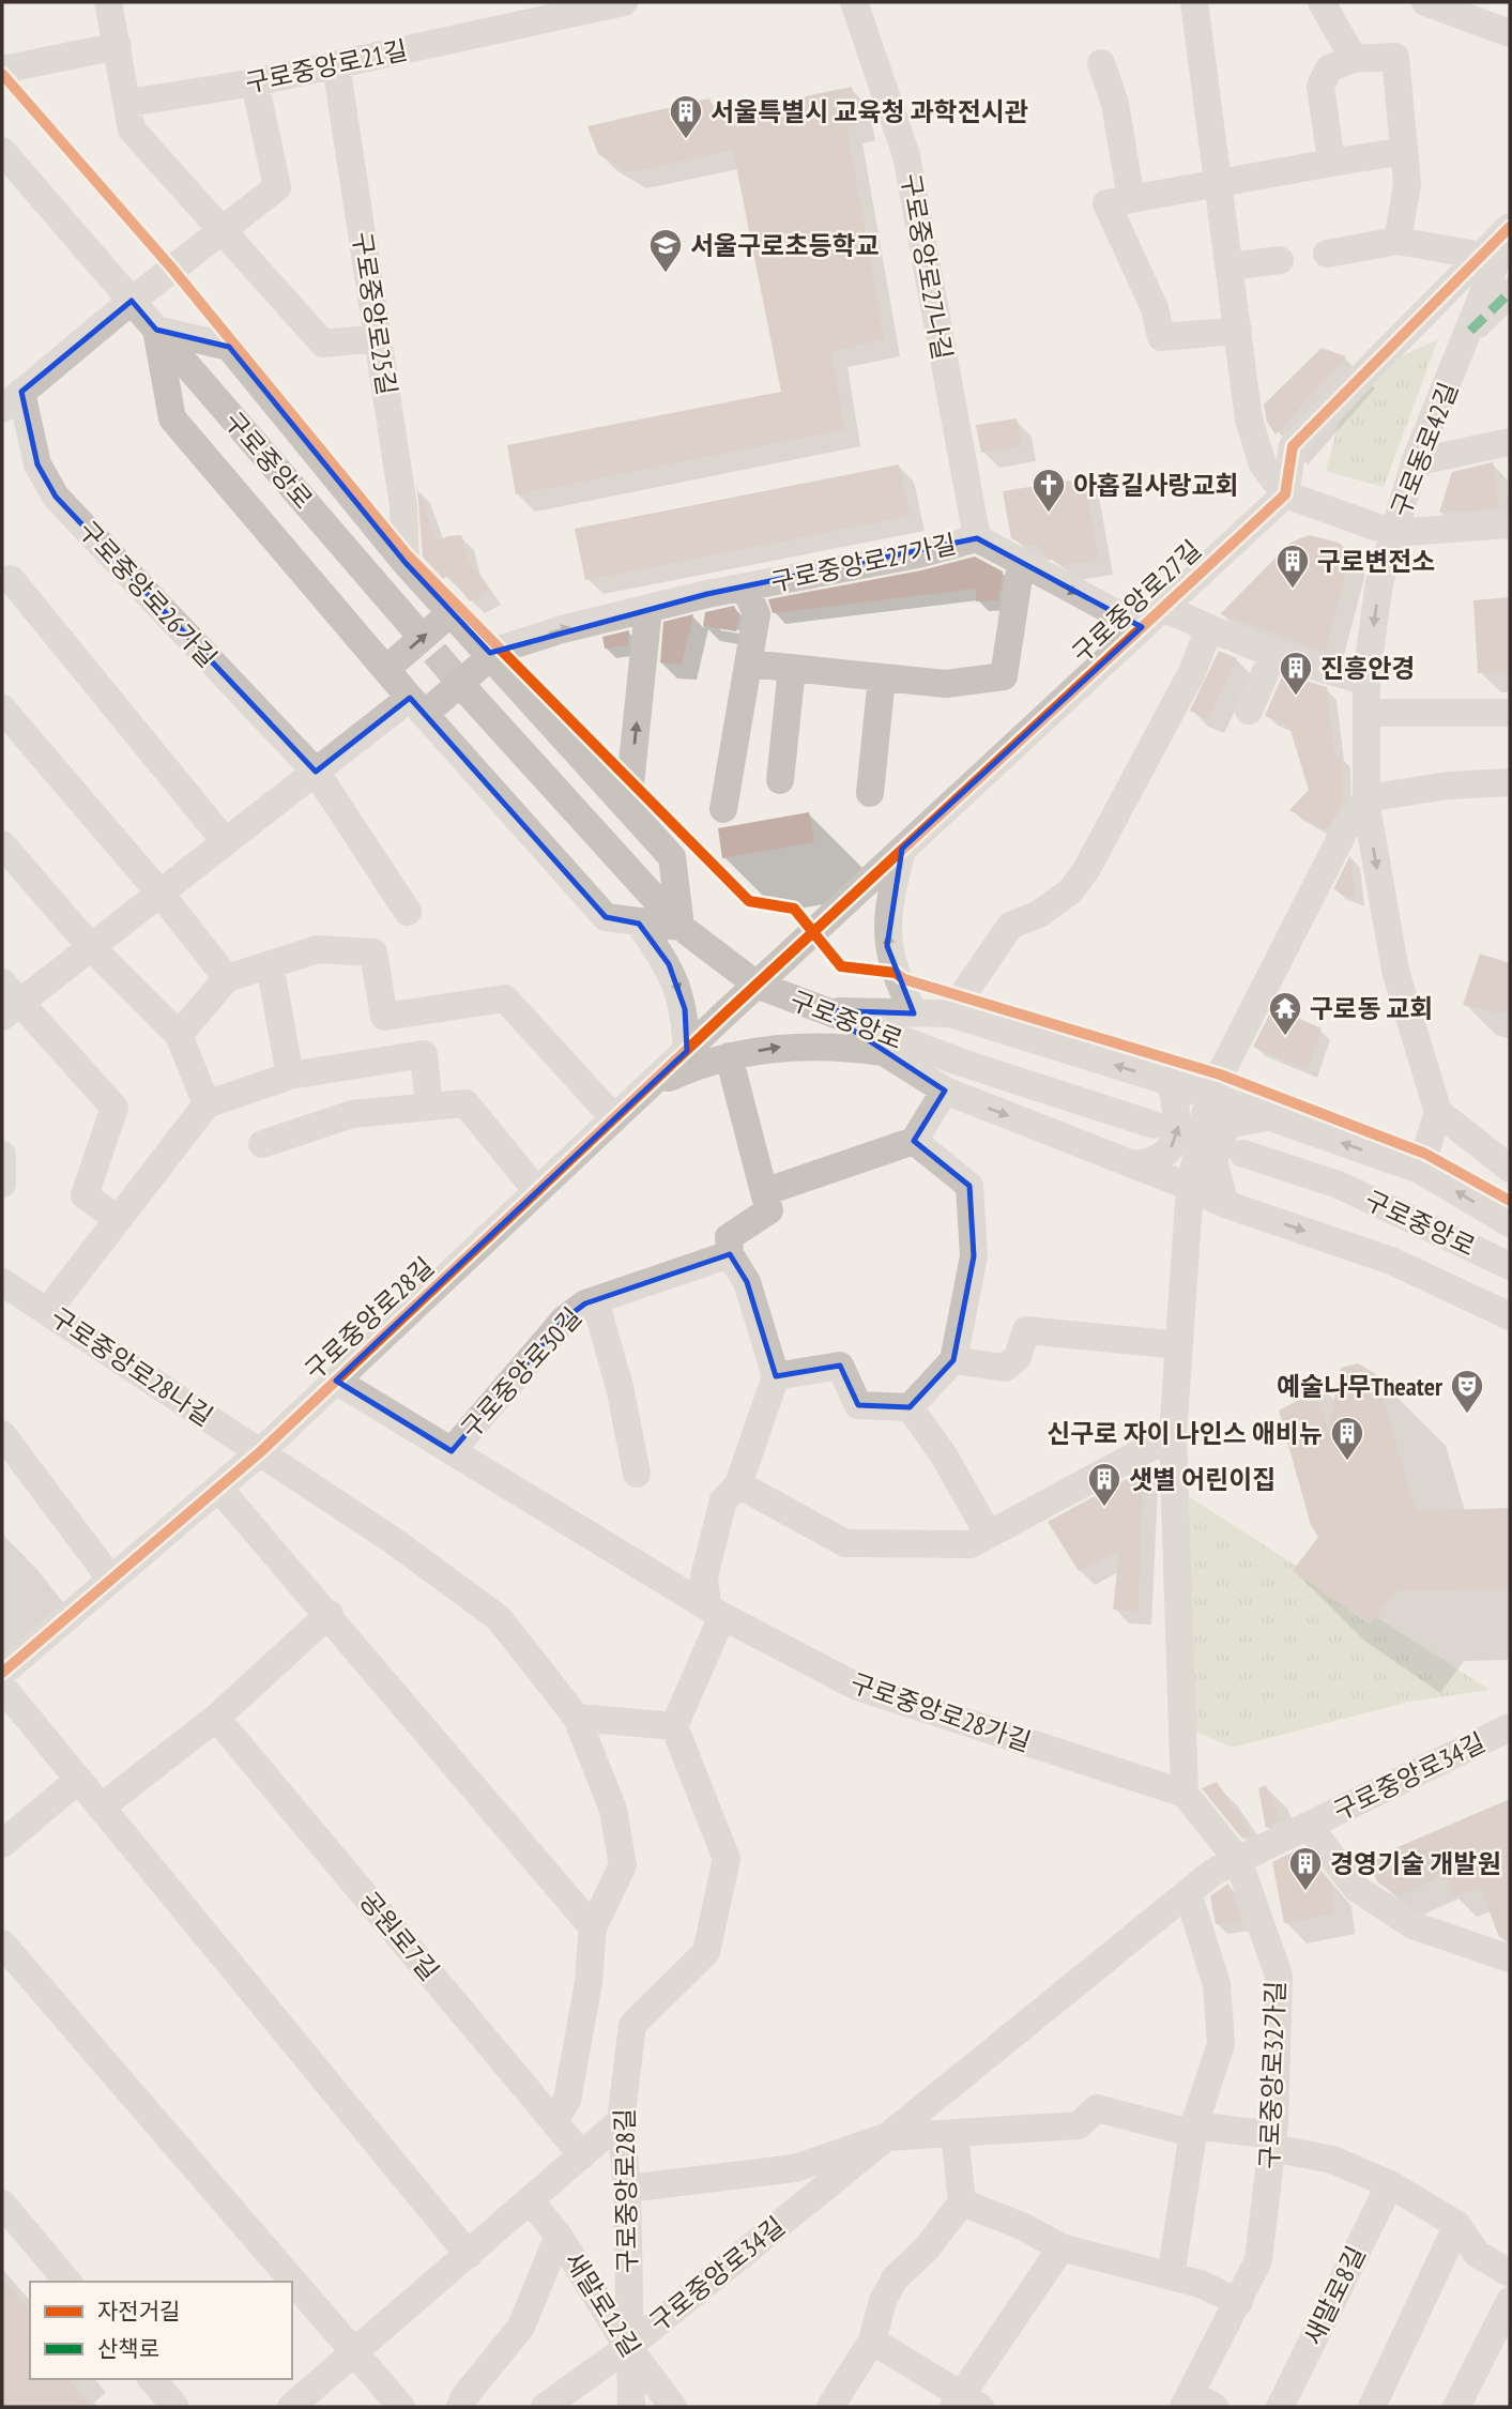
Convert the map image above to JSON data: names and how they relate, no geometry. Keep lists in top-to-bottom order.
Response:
{
  "streets": {
    "street": [
      "구로중앙로21길",
      "구로중앙로27나길",
      "구로중앙로25길",
      "구로동로42길",
      "구로중앙로",
      "구로중앙로27가길",
      "구로중앙로26가길",
      "구로중앙로27길",
      "구로중앙로28길",
      "구로중앙로28나길",
      "구로중앙로30길",
      "구로중앙로28가길",
      "구로중앙로34길",
      "공원로7길",
      "구로중앙로32가길",
      "새말로8길",
      "새말로12길"
    ]
  },
  "crossings": [
    ["구로중앙로21길", "구로중앙로25길"],
    ["구로중앙로27나길", "구로중앙로27가길"],
    ["구로중앙로", "구로중앙로27길"],
    ["구로중앙로", "구로중앙로28길"],
    ["구로중앙로27가길", "구로중앙로27길"],
    ["구로중앙로27길", "구로중앙로28길"],
    ["구로중앙로28길", "구로중앙로28나길"],
    ["구로중앙로28길", "구로중앙로28가길"],
    ["구로중앙로28길", "구로중앙로34길"],
    ["구로중앙로28길", "새말로12길"],
    ["구로중앙로30길", "구로중앙로28가길"],
    ["구로중앙로28가길", "구로중앙로32가길"],
    ["구로중앙로34길", "구로중앙로32가길"],
    ["구로중앙로34길", "새말로8길"],
    ["구로중앙로34길", "새말로12길"]
  ],
  "one_way": ["구로동로42길"],
  "places": {
    "building": [
      "서울특별시 교육청 과학전시관",
      "구로변전소",
      "진흥안경",
      "신구로 자이 나인스 애비뉴",
      "샛별 어린이집",
      "경영기술 개발원"
    ],
    "school or university": ["서울구로초등학교"],
    "church": ["아홉길사랑교회"],
    "temple": ["구로동 교회"],
    "theatre": ["예술나무Theater"]
  },
  "legend": ["자전거길", "산책로"]
}
